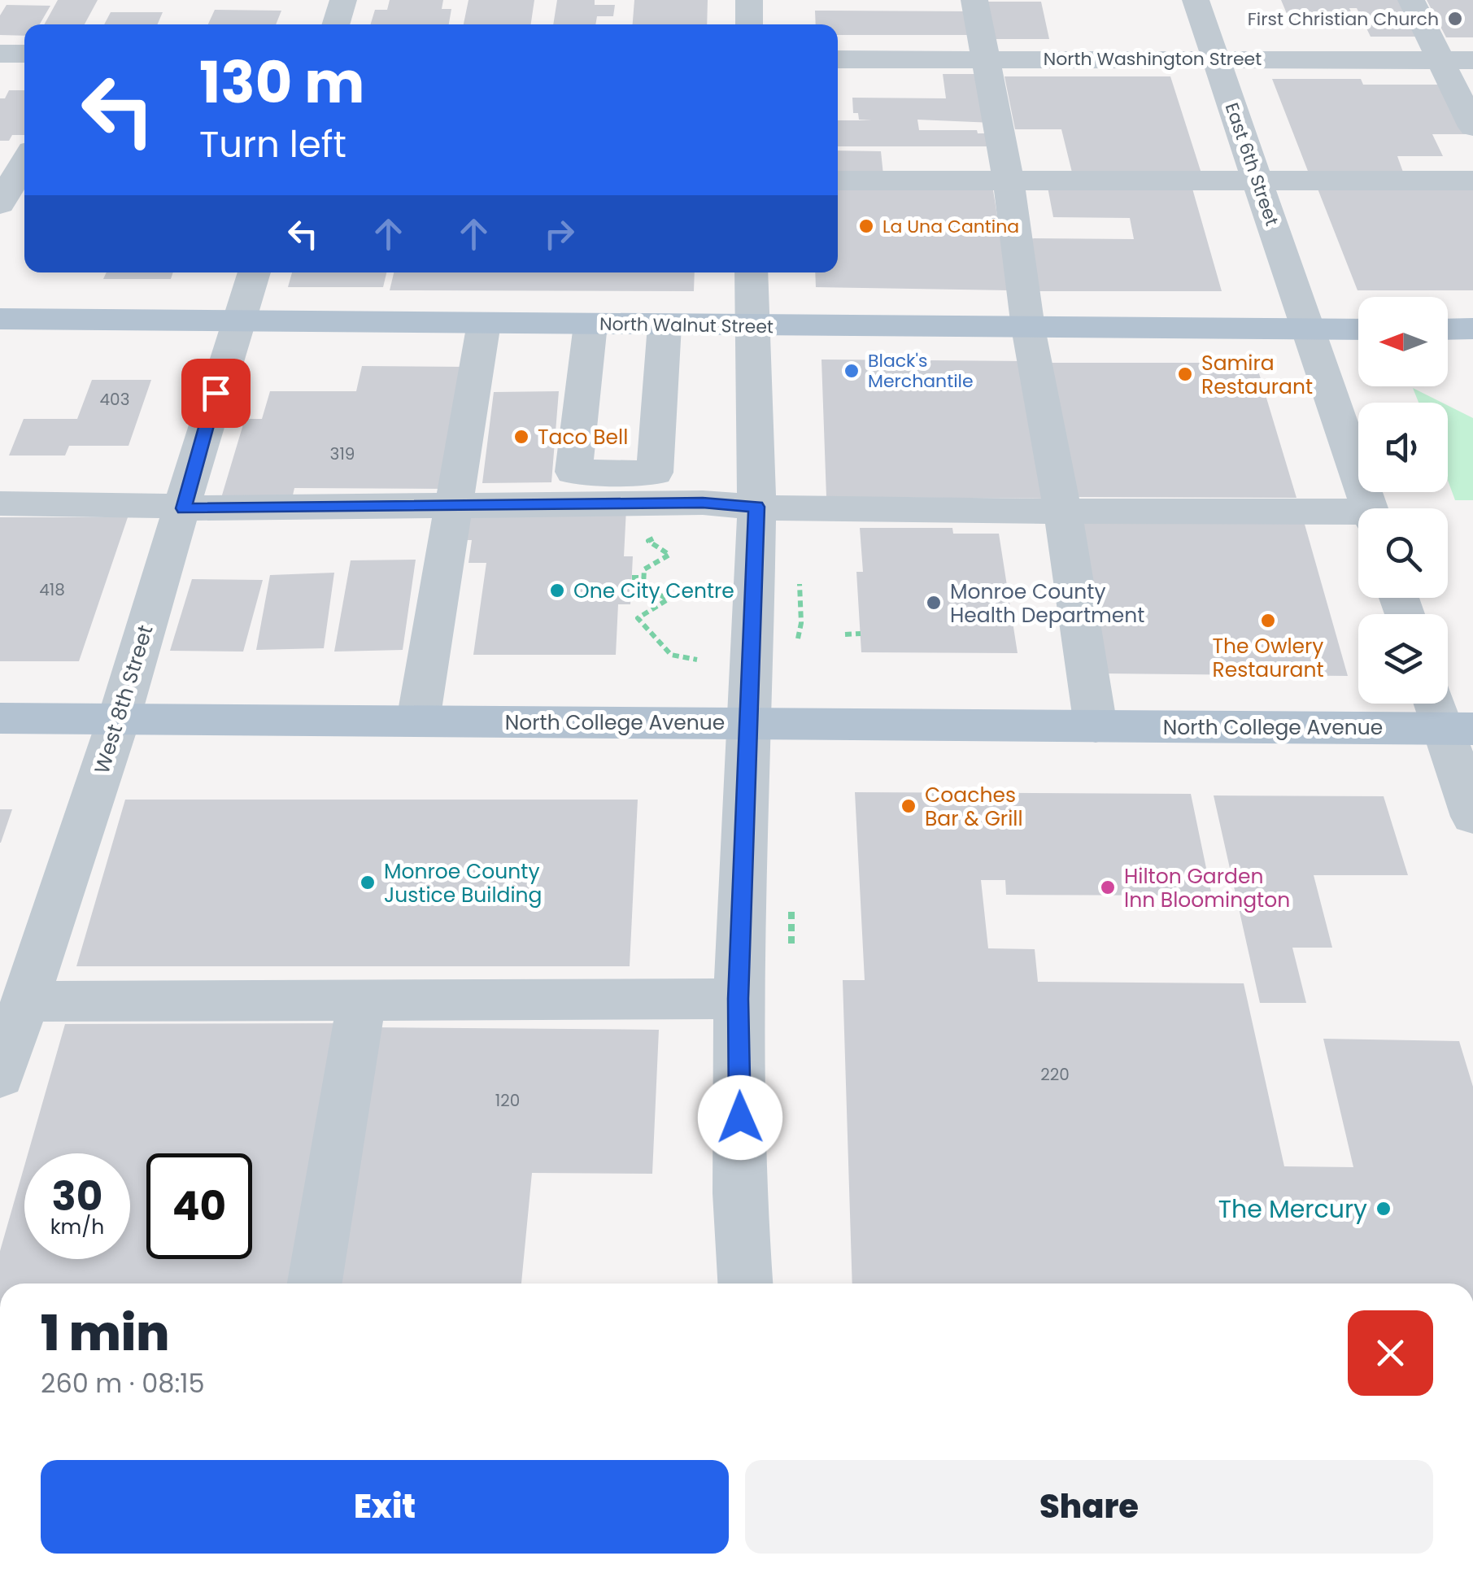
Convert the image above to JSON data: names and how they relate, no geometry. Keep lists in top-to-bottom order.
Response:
{
  "streets": {
    "main road": ["North Walnut Street", "North College Avenue"],
    "street": ["North Washington Street", "East 6th Street", "West 8th Street"]
  },
  "crossings": [
    ["North Washington Street", "East 6th Street"],
    ["East 6th Street", "North Walnut Street"],
    ["North Walnut Street", "West 8th Street"],
    ["West 8th Street", "North College Avenue"]
  ],
  "places": [
    "First Christian Church",
    "La Una Cantina",
    "Black's Merchantile",
    "Samira Restaurant",
    "Taco Bell",
    "One City Centre",
    "Monroe County Health Department",
    "The Owlery Restaurant",
    "Coaches Bar & Grill",
    "Monroe County Justice Building",
    "Hilton Garden Inn Bloomington",
    "The Mercury"
  ],
  "house_numbers": [
    "403",
    "319",
    "418",
    "220",
    "120"
  ],
  "north": "left",
  "page": {
    "turn": ["130 m", "Turn left"],
    "speed": "30 km/h",
    "limit": "40",
    "heading": ["1 min", "260 m · 08:15"],
    "buttons": ["Exit", "Share"]
  }
}
